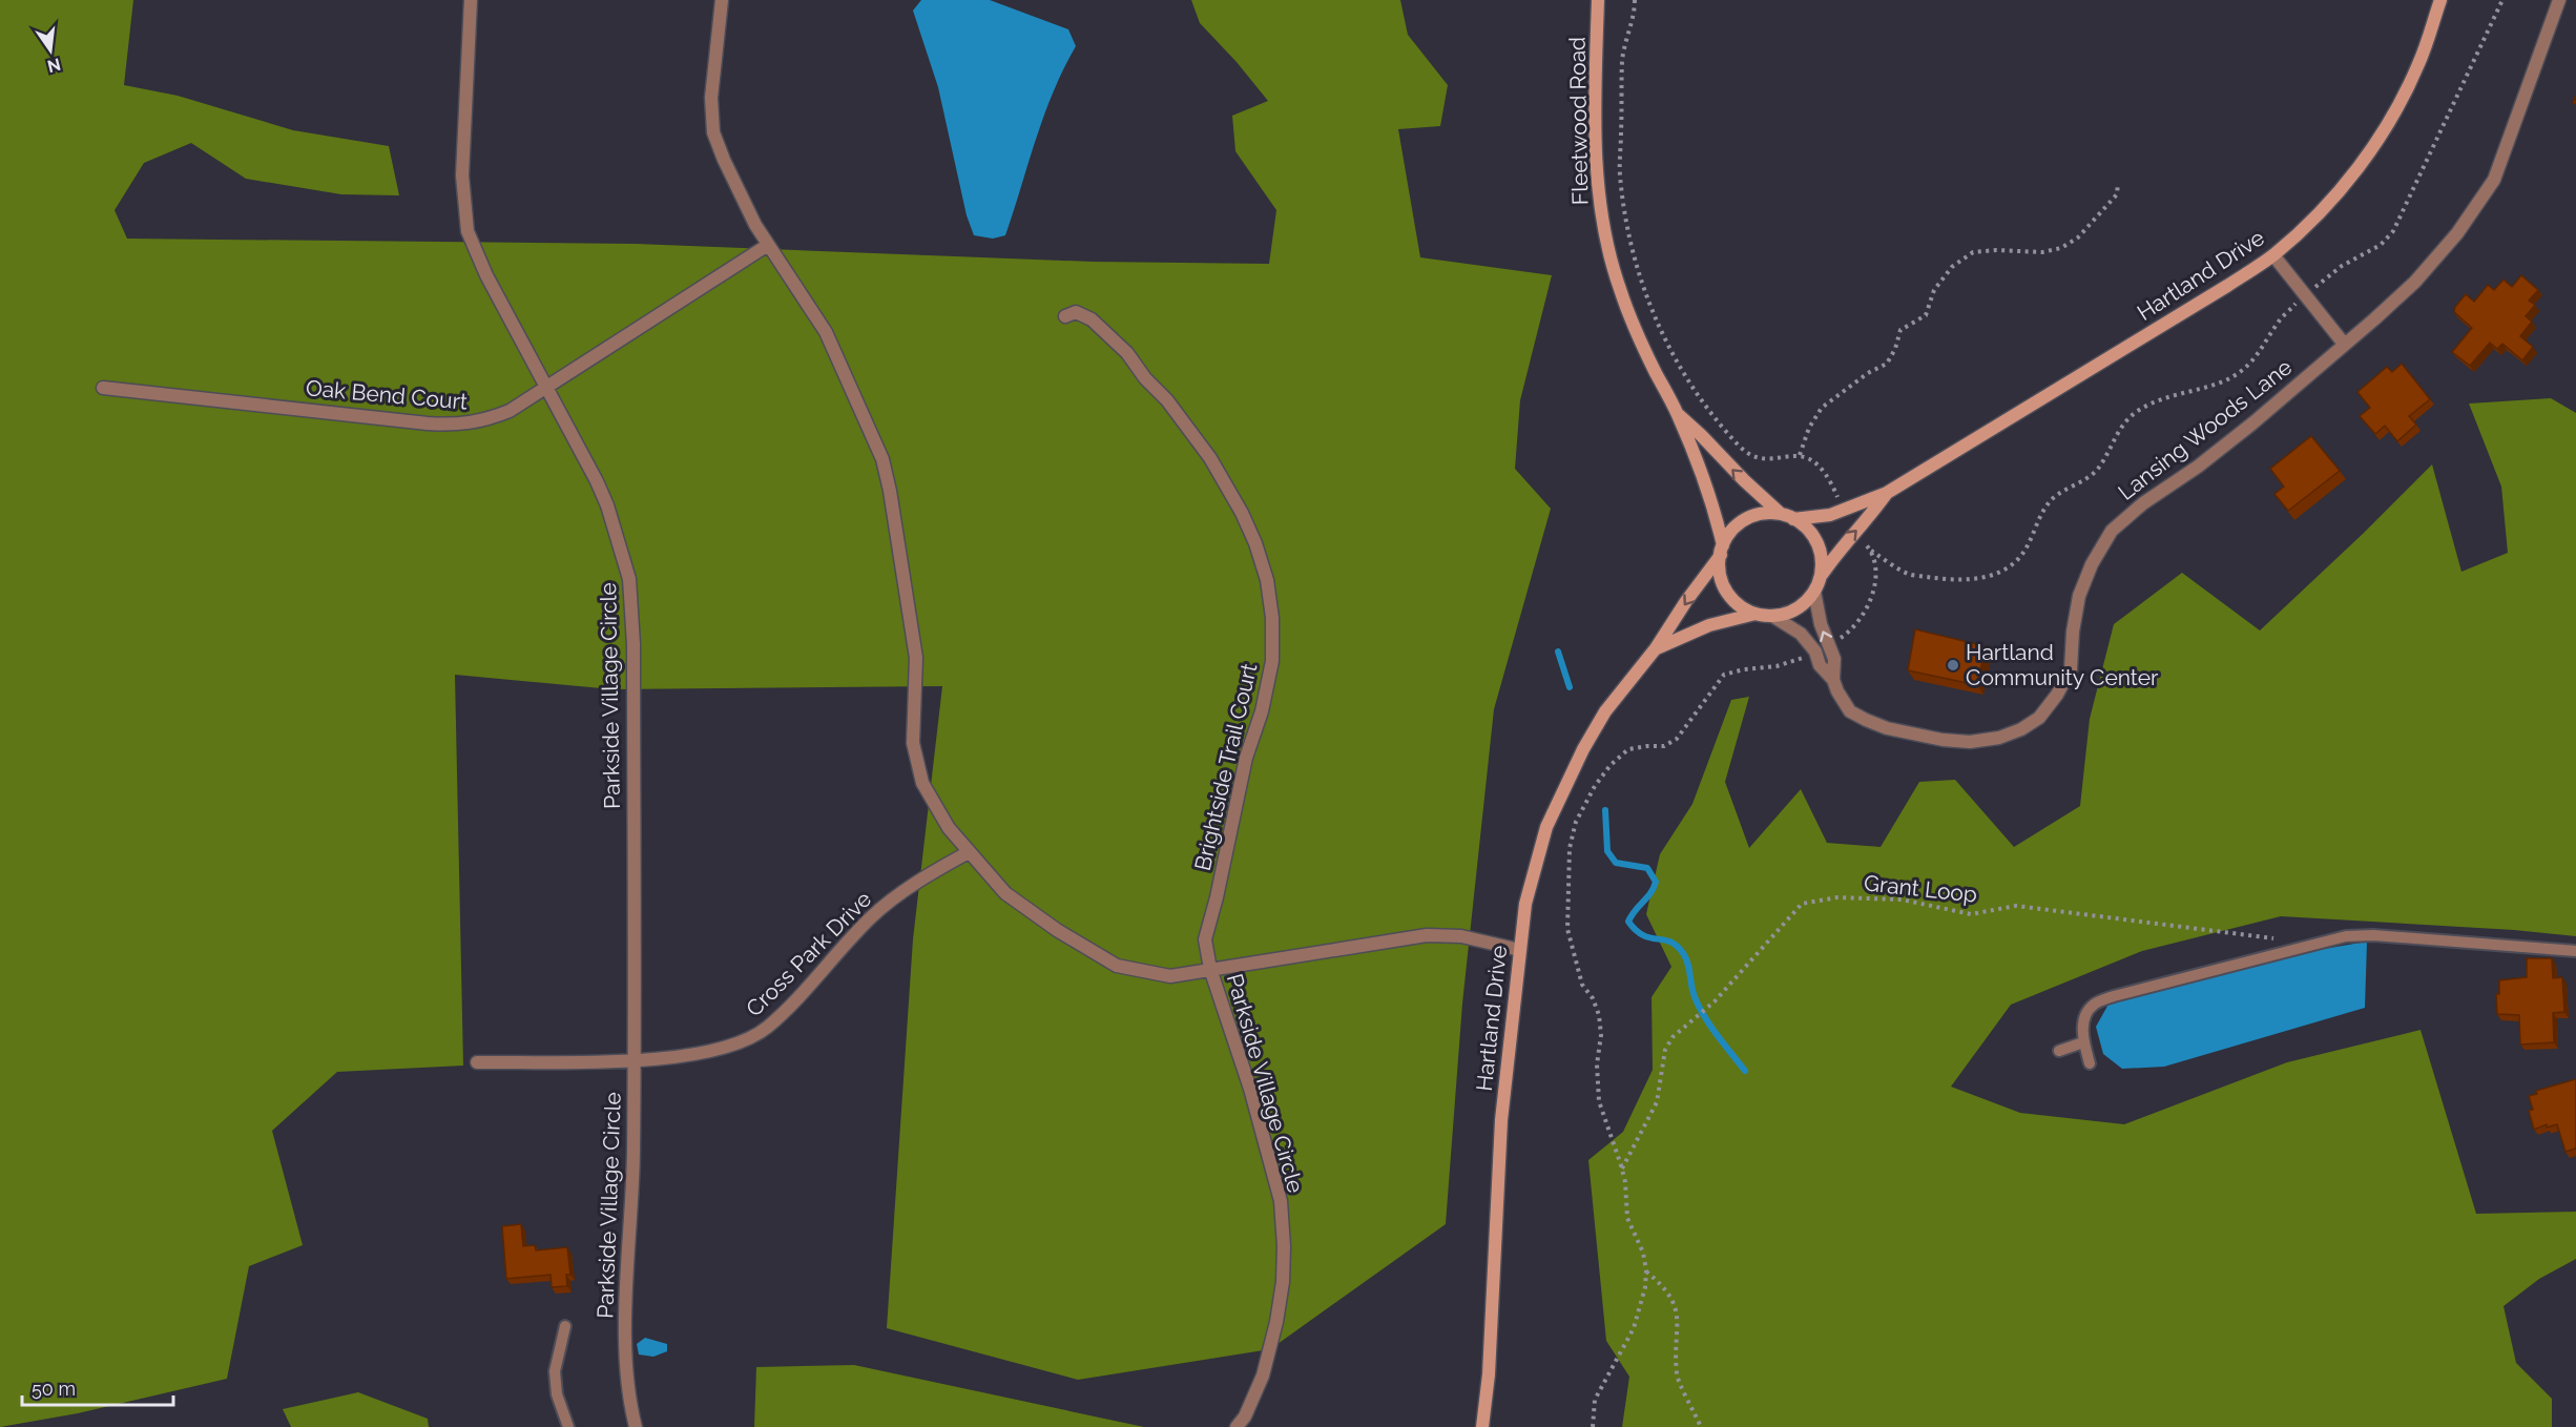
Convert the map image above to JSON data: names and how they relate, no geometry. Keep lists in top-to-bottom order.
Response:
{
  "streets": {
    "main road": ["Fleetwood Road", "Hartland Drive"],
    "street": [
      "Oak Bend Court",
      "Lansing Woods Lane",
      "Parkside Village Circle",
      "Brightside Trail Court",
      "Cross Park Drive"
    ],
    "path": ["Grant Loop"]
  },
  "crossings": [
    ["Fleetwood Road", "Hartland Drive"],
    ["Fleetwood Road", "Lansing Woods Lane"],
    ["Hartland Drive", "Lansing Woods Lane"],
    ["Hartland Drive", "Parkside Village Circle"],
    ["Oak Bend Court", "Parkside Village Circle"],
    ["Parkside Village Circle", "Brightside Trail Court"],
    ["Parkside Village Circle", "Cross Park Drive"]
  ],
  "places": ["Hartland Community Center"],
  "scale_bar": "50 m",
  "north": "bottom"
}
